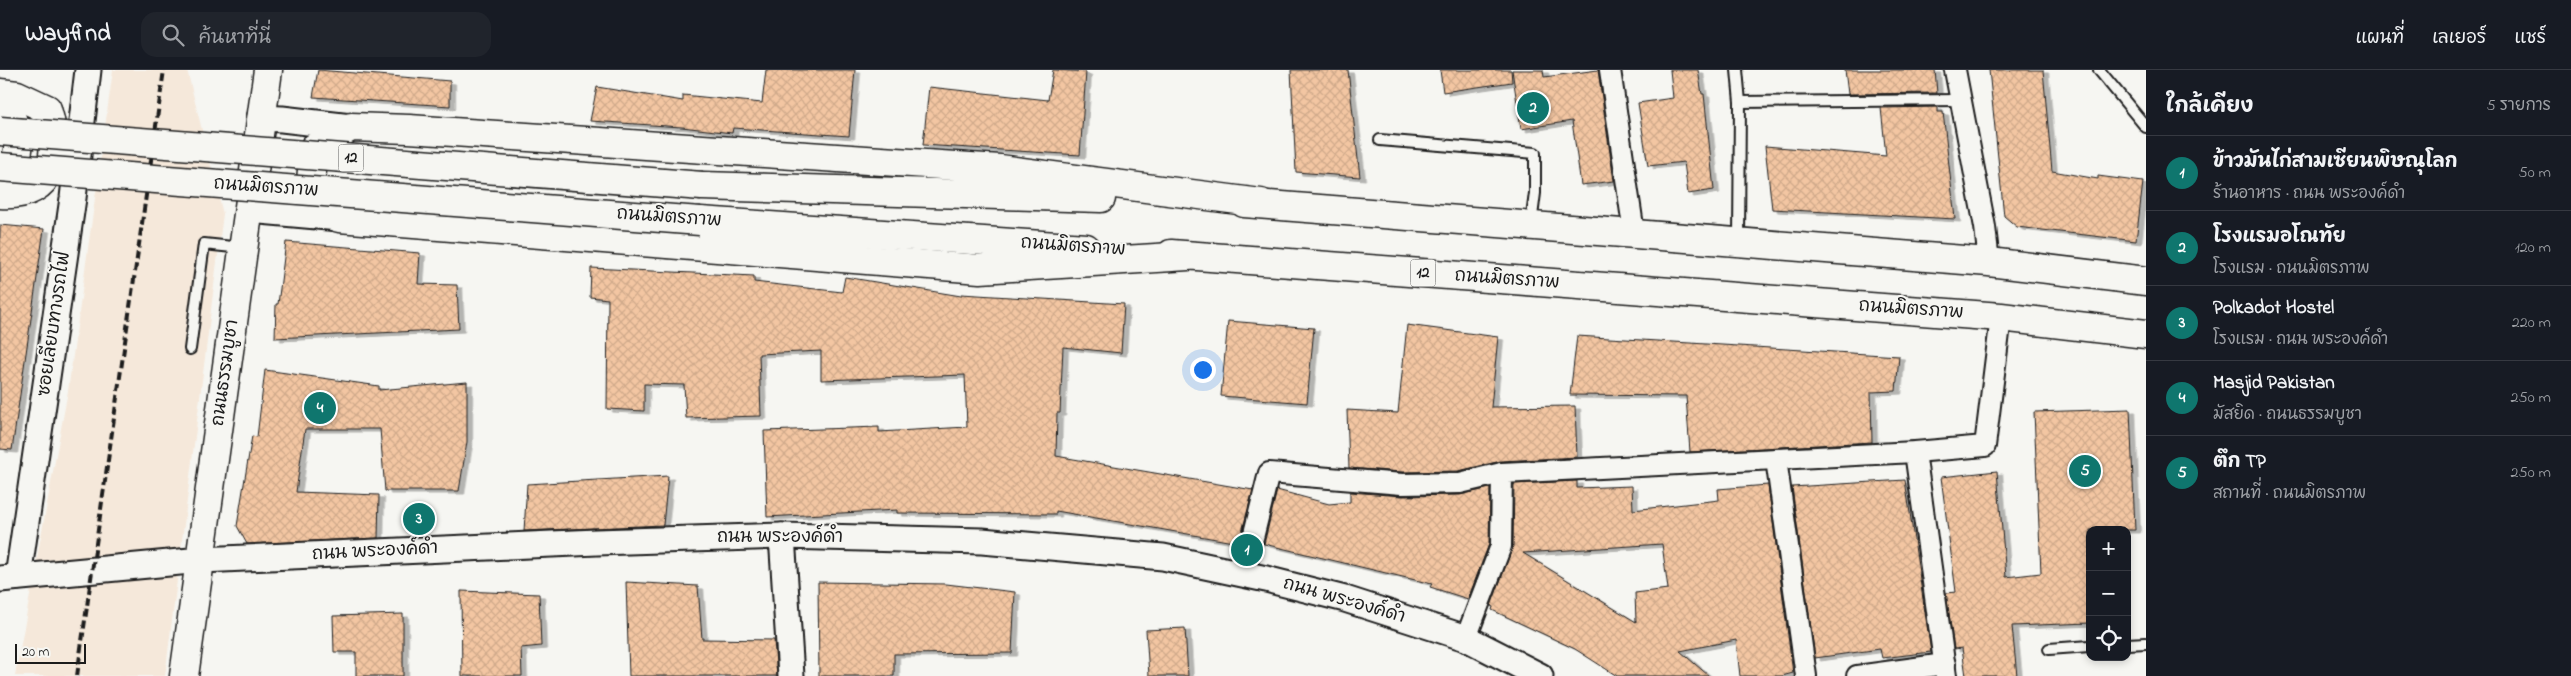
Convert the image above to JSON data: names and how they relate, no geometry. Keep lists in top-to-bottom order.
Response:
{
  "streets": {
    "main road": ["12", "ถนนมิตรภาพ", "ถนนธรรมบูชา"],
    "street": ["ซอยเลียบทางรถไฟ", "ถนน พระองค์ดำ"]
  },
  "crossings": [
    ["ซอยเลียบทางรถไฟ", "ถนน พระองค์ดำ"],
    ["ถนนธรรมบูชา", "ถนน พระองค์ดำ"]
  ],
  "scale_bar": "20 m",
  "page": {
    "header": "Wayfind",
    "search": "ค้นหาที่นี่",
    "nav": ["แผนที่", "เลเยอร์", "แชร์"],
    "heading": ["ใกล้เคียง", "5 รายการ"],
    "pins": [
      "2",
      "4",
      "5",
      "3",
      "1"
    ],
    "list": [
      {
        "mark": "1",
        "name": "ข้าวมันไก่สามเซียนพิษณุโลก",
        "note": "ร้านอาหาร · ถนน พระองค์ดำ",
        "value": "50 m"
      },
      {
        "mark": "2",
        "name": "โรงแรมอโณทัย",
        "note": "โรงแรม · ถนนมิตรภาพ",
        "value": "120 m"
      },
      {
        "mark": "3",
        "name": "Polkadot Hostel",
        "note": "โรงแรม · ถนน พระองค์ดำ",
        "value": "220 m"
      },
      {
        "mark": "4",
        "name": "Masjid Pakistan",
        "note": "มัสยิด · ถนนธรรมบูชา",
        "value": "250 m"
      },
      {
        "mark": "5",
        "name": "ตึก TP",
        "note": "สถานที่ · ถนนมิตรภาพ",
        "value": "250 m"
      }
    ],
    "map_buttons": ["+", "−"],
    "scale": "20 m"
  }
}
